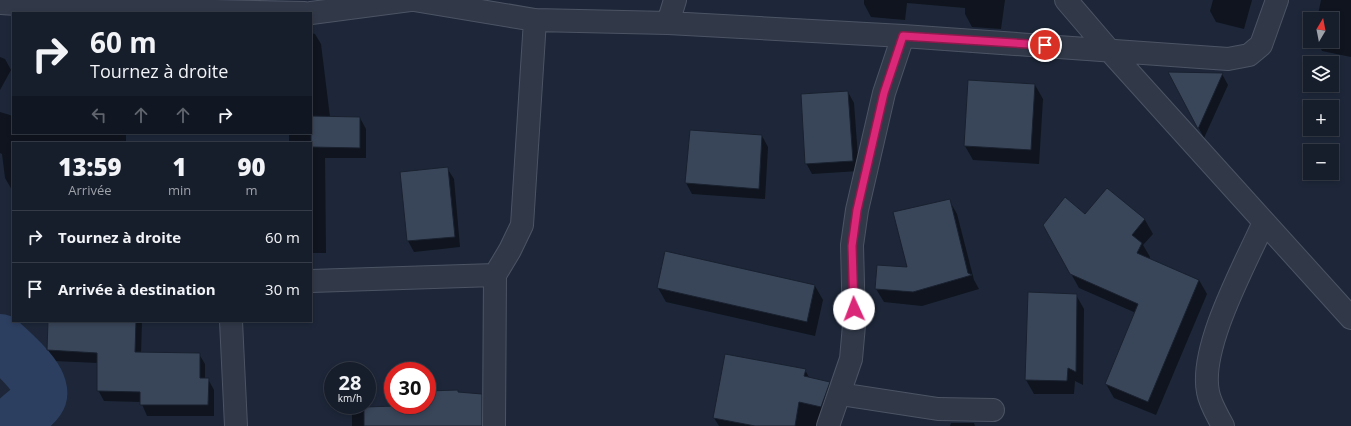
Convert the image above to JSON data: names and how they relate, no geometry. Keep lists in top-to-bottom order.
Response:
{
  "north": "top",
  "page": {
    "map_buttons": ["+", "−"],
    "turn": ["60 m", "Tournez à droite"],
    "eta": [
      "13:59",
      "Arrivée",
      "1",
      "min",
      "90",
      "m"
    ],
    "list": [
      {
        "name": "Tournez à droite",
        "value": "60 m"
      },
      {
        "name": "Arrivée à destination",
        "value": "30 m"
      }
    ],
    "speed": "28 km/h",
    "limit": "30"
  }
}
